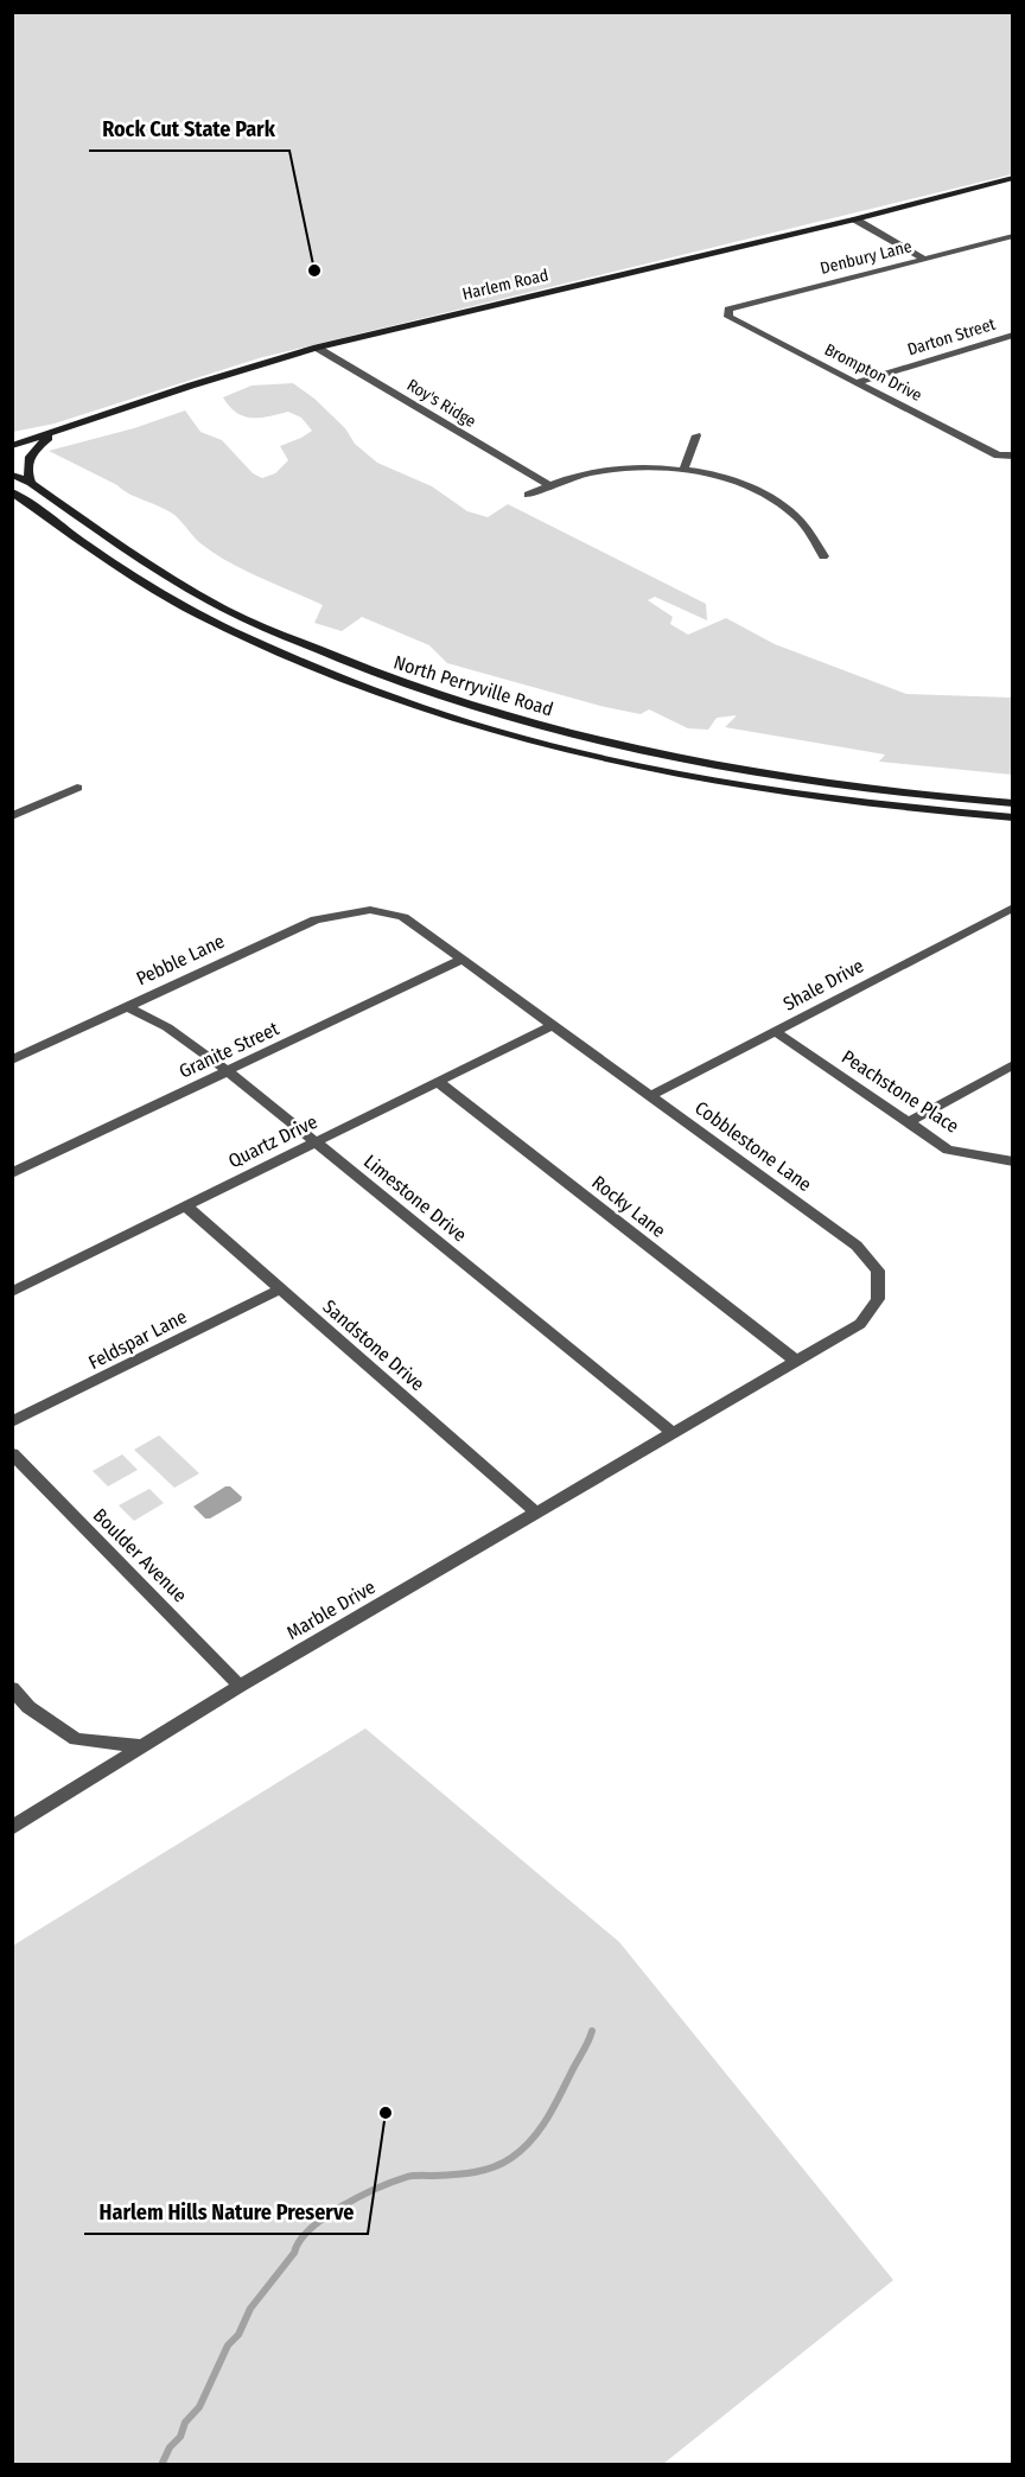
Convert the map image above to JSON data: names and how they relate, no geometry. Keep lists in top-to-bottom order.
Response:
{
  "streets": {
    "main road": ["Harlem Road", "North Perryville Road"],
    "street": [
      "Denbury Lane",
      "Darton Street",
      "Brompton Drive",
      "Roy's Ridge",
      "Pebble Lane",
      "Shale Drive",
      "Granite Street",
      "Peachstone Place",
      "Quartz Drive",
      "Cobblestone Lane",
      "Limestone Drive",
      "Rocky Lane",
      "Feldspar Lane",
      "Sandstone Drive",
      "Boulder Avenue",
      "Marble Drive"
    ]
  },
  "crossings": [
    ["Denbury Lane", "Brompton Drive"],
    ["Harlem Road", "Roy's Ridge"],
    ["Darton Street", "Brompton Drive"],
    ["Pebble Lane", "Cobblestone Lane"],
    ["Pebble Lane", "Limestone Drive"],
    ["Shale Drive", "Peachstone Place"],
    ["Shale Drive", "Cobblestone Lane"],
    ["Granite Street", "Cobblestone Lane"],
    ["Granite Street", "Limestone Drive"],
    ["Quartz Drive", "Cobblestone Lane"],
    ["Quartz Drive", "Limestone Drive"],
    ["Quartz Drive", "Rocky Lane"],
    ["Quartz Drive", "Sandstone Drive"],
    ["Cobblestone Lane", "Limestone Drive"],
    ["Cobblestone Lane", "Rocky Lane"],
    ["Cobblestone Lane", "Marble Drive"],
    ["Limestone Drive", "Marble Drive"],
    ["Feldspar Lane", "Sandstone Drive"],
    ["Sandstone Drive", "Marble Drive"],
    ["Boulder Avenue", "Marble Drive"]
  ],
  "places": ["Rock Cut State Park", "Harlem Hills Nature Preserve"]
}
